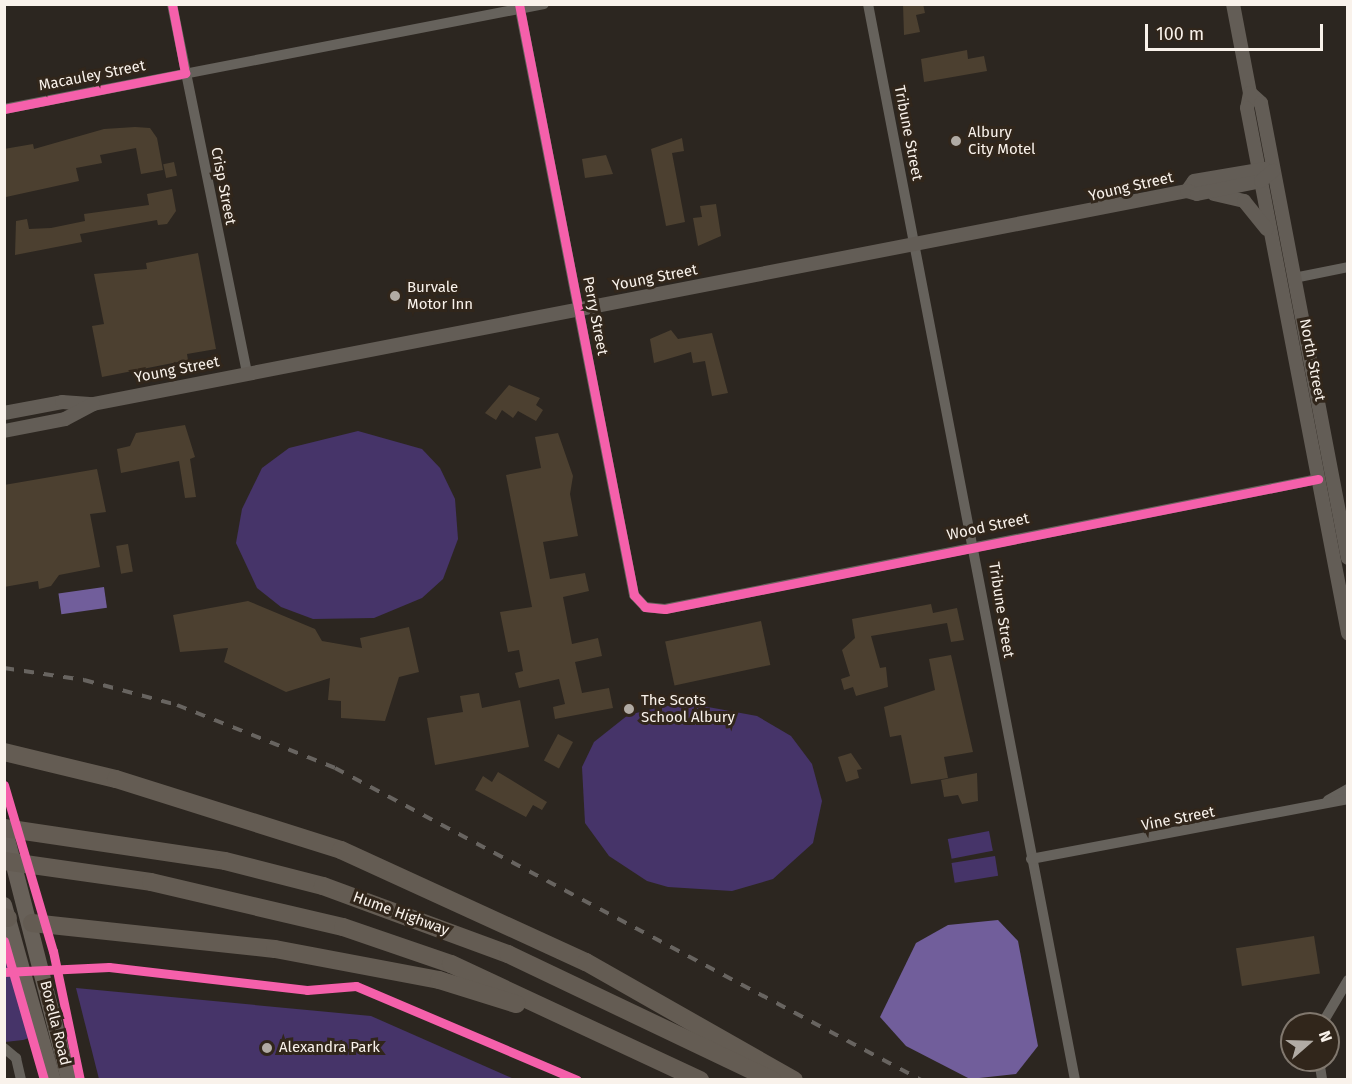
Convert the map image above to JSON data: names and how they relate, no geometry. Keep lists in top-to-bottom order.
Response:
{
  "streets": {
    "highway": ["Hume Highway"],
    "main road": ["Young Street", "North Street", "Borella Road"],
    "street": [
      "Macauley Street",
      "Tribune Street",
      "Crisp Street",
      "Perry Street",
      "Wood Street",
      "Vine Street"
    ]
  },
  "crossings": [
    ["Macauley Street", "Crisp Street"],
    ["Macauley Street", "Perry Street"],
    ["Tribune Street", "Young Street"],
    ["Tribune Street", "Wood Street"],
    ["Tribune Street", "Vine Street"],
    ["Crisp Street", "Young Street"],
    ["Young Street", "Perry Street"],
    ["Young Street", "North Street"],
    ["Perry Street", "Wood Street"],
    ["North Street", "Wood Street"],
    ["Hume Highway", "Borella Road"]
  ],
  "places": [
    "Albury City Motel",
    "Burvale Motor Inn",
    "The Scots School Albury",
    "Alexandra Park"
  ],
  "scale_bar": "100 m",
  "north": "right"
}
